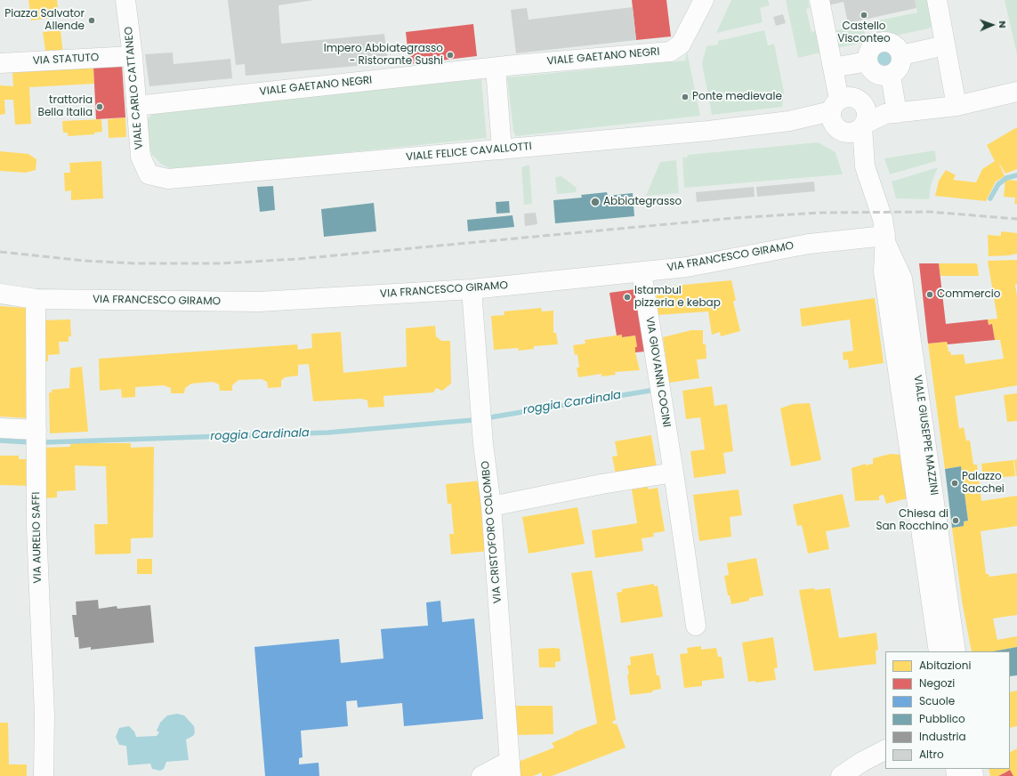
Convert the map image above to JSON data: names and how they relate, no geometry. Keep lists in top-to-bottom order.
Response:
{
  "streets": {
    "street": [
      "VIALE GAETANO NEGRI",
      "VIA STATUTO",
      "VIALE CARLO CATTANEO",
      "VIALE FELICE CAVALLOTTI",
      "VIA FRANCESCO GIRAMO",
      "VIA GIOVANNI COCINI",
      "VIALE GIUSEPPE MAZZINI",
      "VIA CRISTOFORO COLOMBO",
      "VIA AURELIO SAFFI"
    ]
  },
  "crossings": [
    ["VIALE GAETANO NEGRI", "VIALE CARLO CATTANEO"],
    ["VIA STATUTO", "VIALE CARLO CATTANEO"],
    ["VIALE CARLO CATTANEO", "VIALE FELICE CAVALLOTTI"],
    ["VIALE FELICE CAVALLOTTI", "VIALE GIUSEPPE MAZZINI"],
    ["VIA FRANCESCO GIRAMO", "VIA GIOVANNI COCINI"],
    ["VIA FRANCESCO GIRAMO", "VIALE GIUSEPPE MAZZINI"],
    ["VIA FRANCESCO GIRAMO", "VIA CRISTOFORO COLOMBO"],
    ["VIA FRANCESCO GIRAMO", "VIA AURELIO SAFFI"]
  ],
  "water": ["roggia Cardinala"],
  "places": [
    "Castello Visconteo",
    "Piazza Salvator Allende",
    "Impero Abbiategrasso - Ristorante Sushi",
    "Ponte medievale",
    "trattoria Bella Italia",
    "Abbiategrasso",
    "Commercio",
    "Istambul pizzeria e kebap",
    "Palazzo Sacchei",
    "Chiesa di San Rocchino"
  ],
  "legend": [
    "Abitazioni",
    "Negozi",
    "Scuole",
    "Pubblico",
    "Industria",
    "Altro"
  ],
  "north": "right"
}
